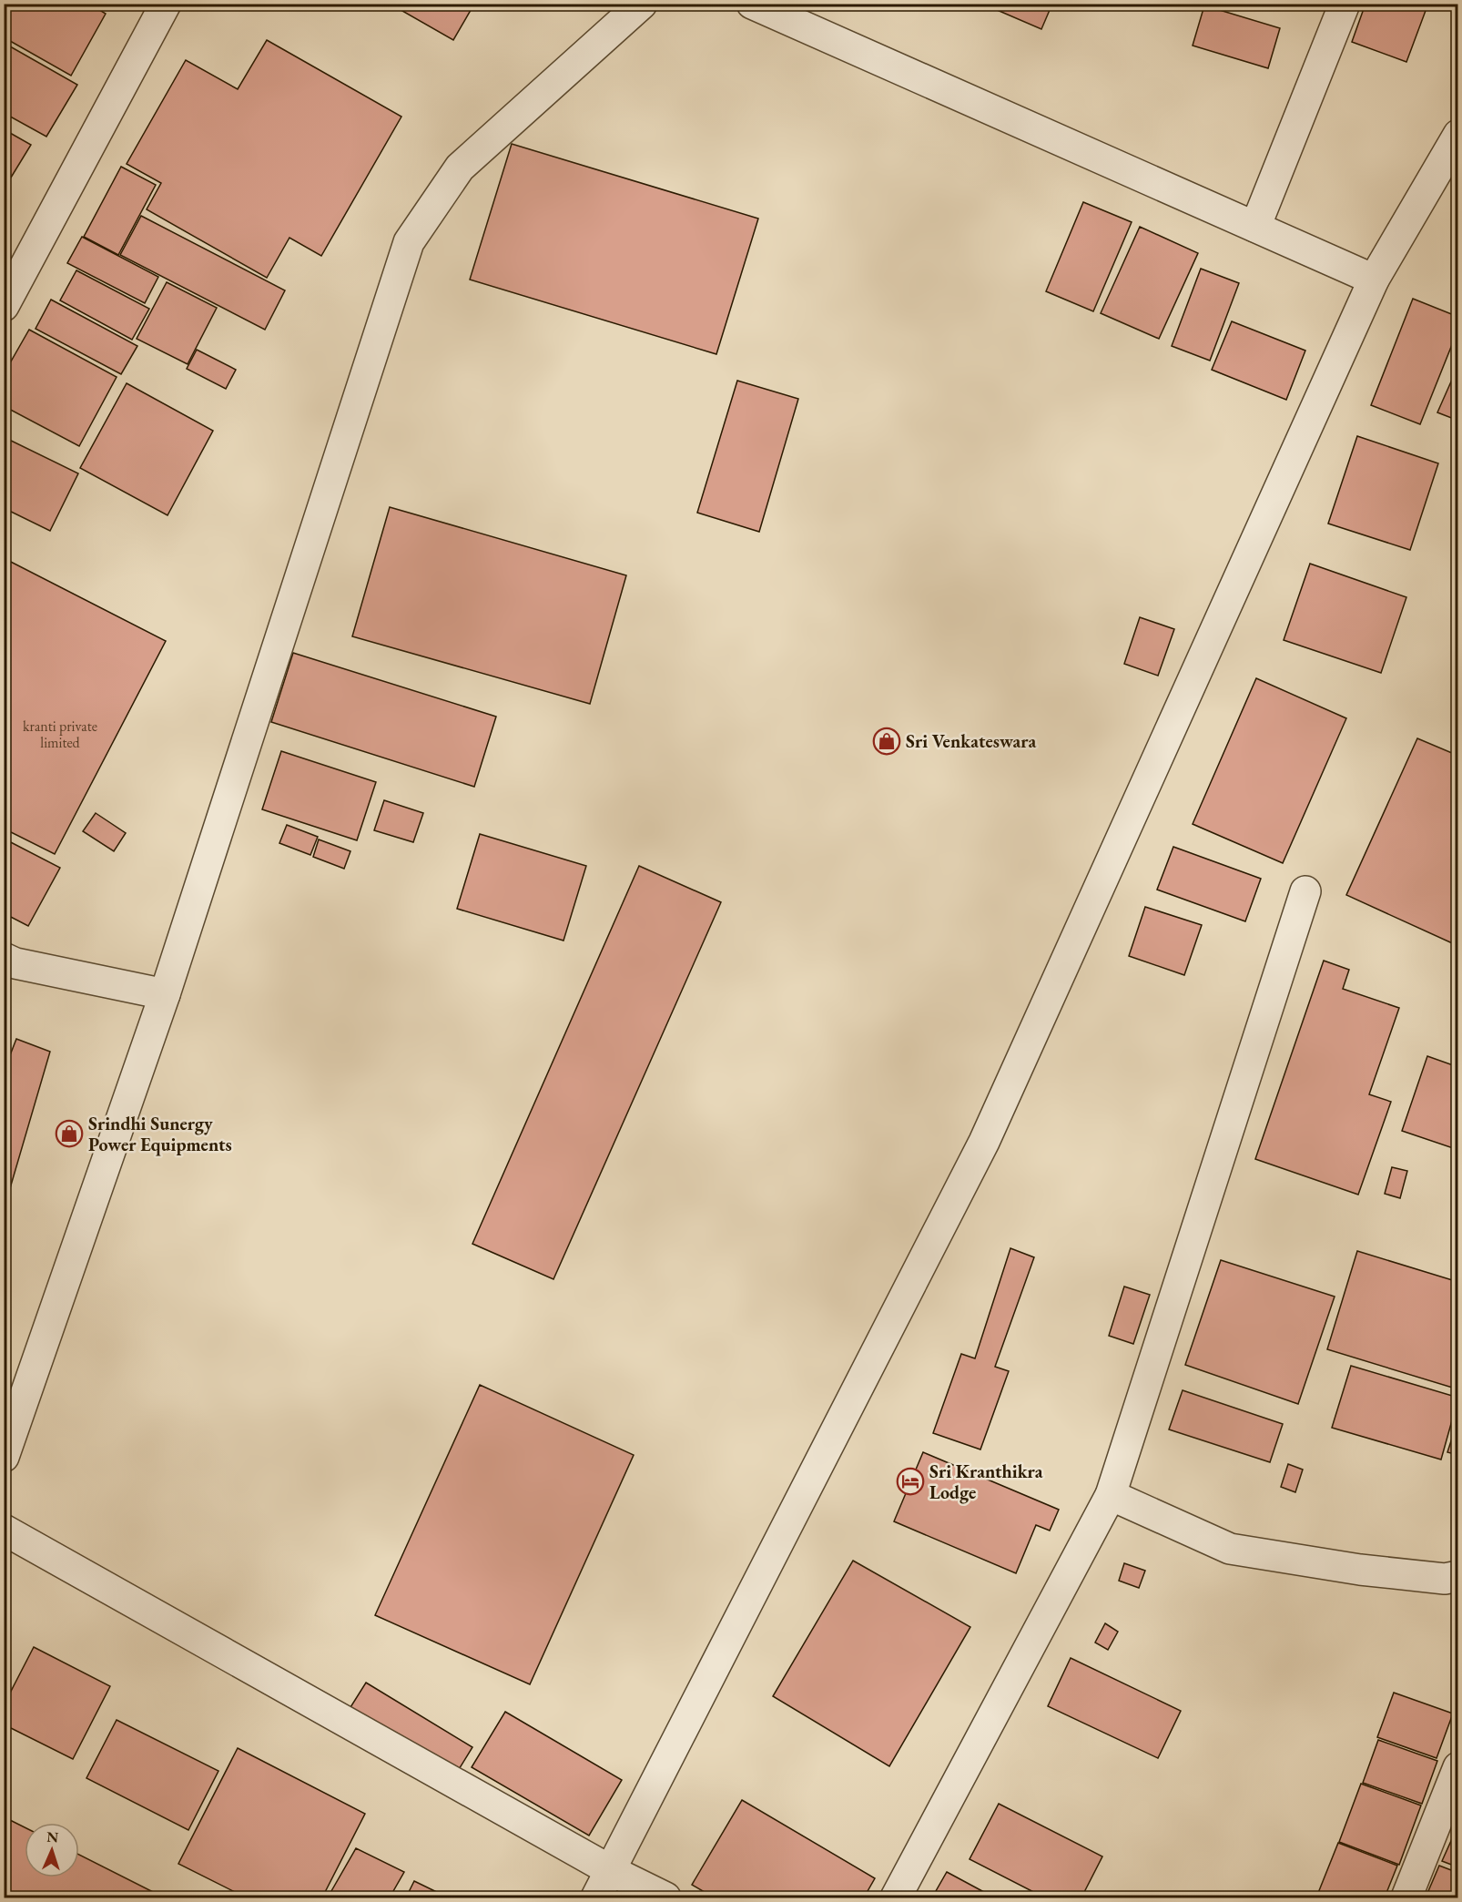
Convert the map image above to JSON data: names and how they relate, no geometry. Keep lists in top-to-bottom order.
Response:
{
  "places": {
    "shop": ["Sri Venkateswara", "Srindhi Sunergy Power Equipments"],
    "hotel": ["Sri Kranthikra Lodge"]
  },
  "house_numbers": ["kranti private limited"],
  "north": "top"
}
